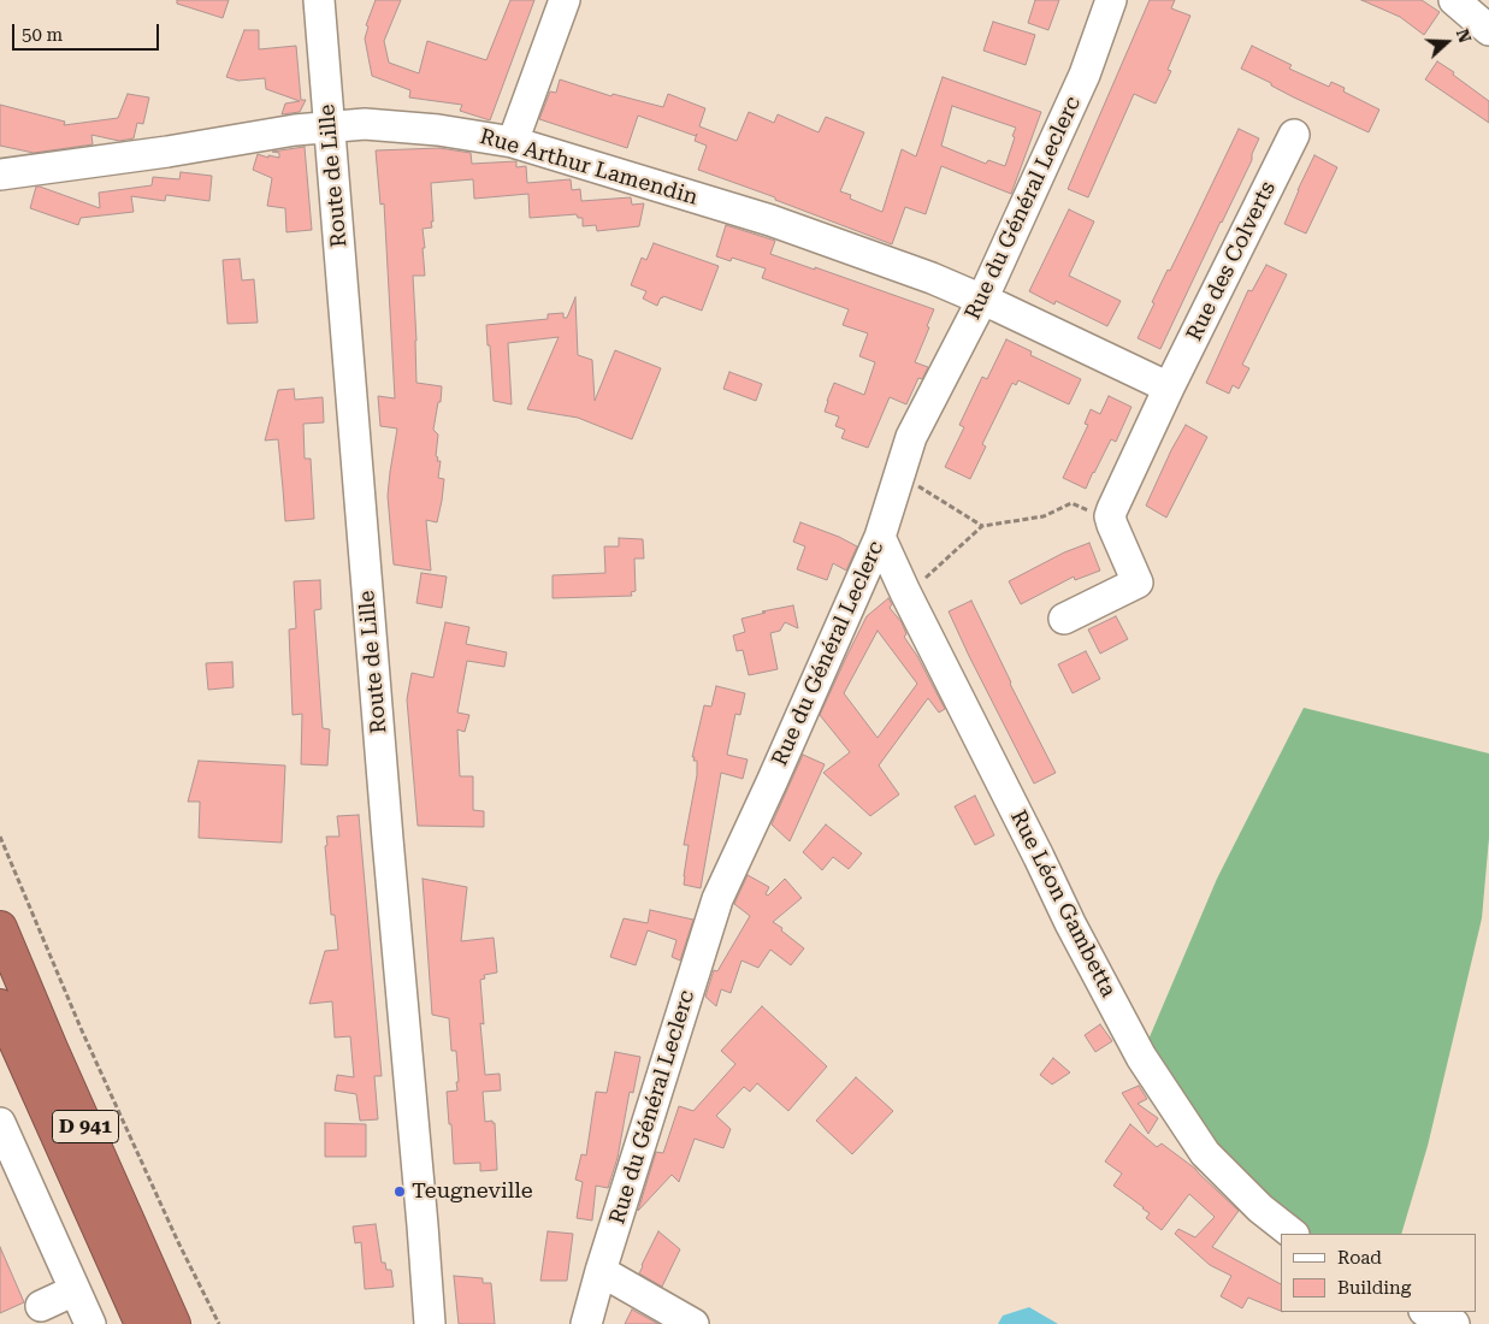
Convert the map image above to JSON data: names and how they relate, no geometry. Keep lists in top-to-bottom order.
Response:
{
  "streets": {
    "highway": ["D 941"],
    "street": [
      "Rue Arthur Lamendin",
      "Route de Lille",
      "Rue du Général Leclerc",
      "Rue des Colverts",
      "Rue Léon Gambetta"
    ]
  },
  "crossings": [
    ["Rue Arthur Lamendin", "Route de Lille"],
    ["Rue Arthur Lamendin", "Rue du Général Leclerc"],
    ["Rue Arthur Lamendin", "Rue des Colverts"],
    ["Rue du Général Leclerc", "Rue Léon Gambetta"]
  ],
  "places": ["Teugneville"],
  "legend": ["Road", "Building"],
  "scale_bar": "50 m",
  "north": "right"
}
